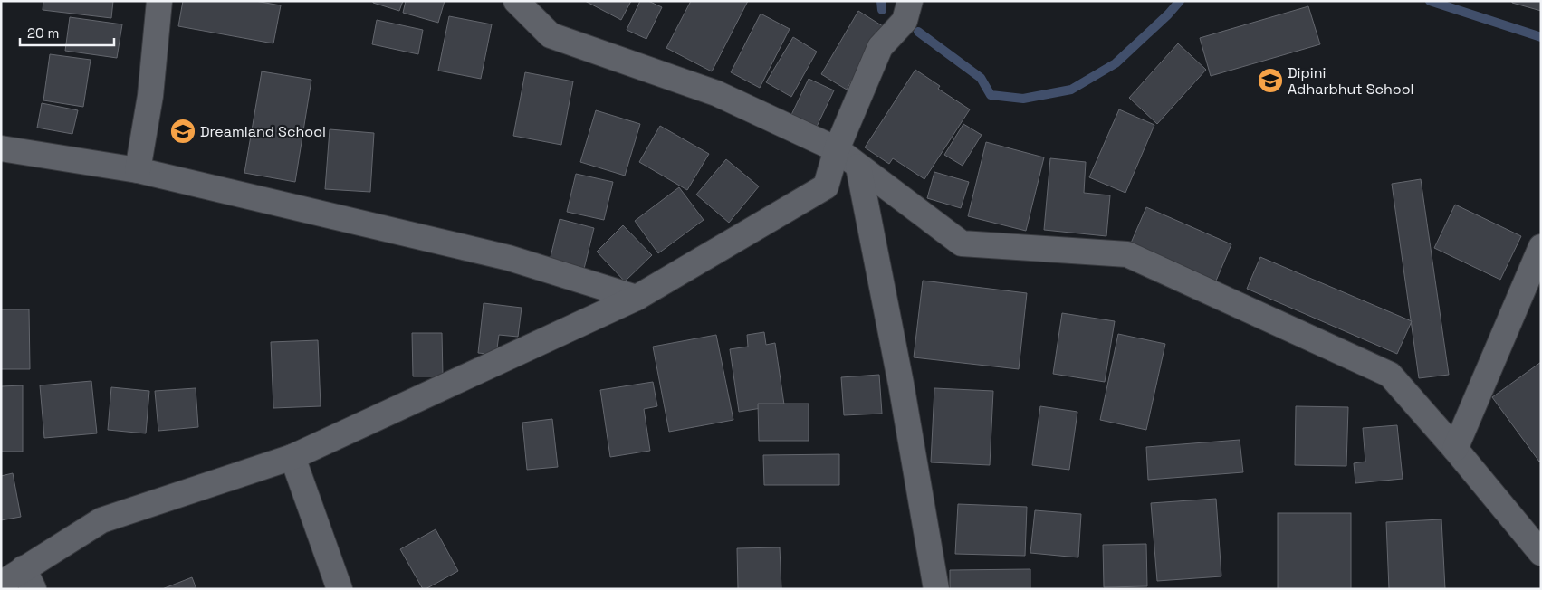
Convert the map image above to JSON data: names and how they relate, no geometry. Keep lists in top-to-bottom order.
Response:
{
  "places": {
    "school or university": ["Dipini Adharbhut School", "Dreamland School"]
  },
  "scale_bar": "20 m"
}
